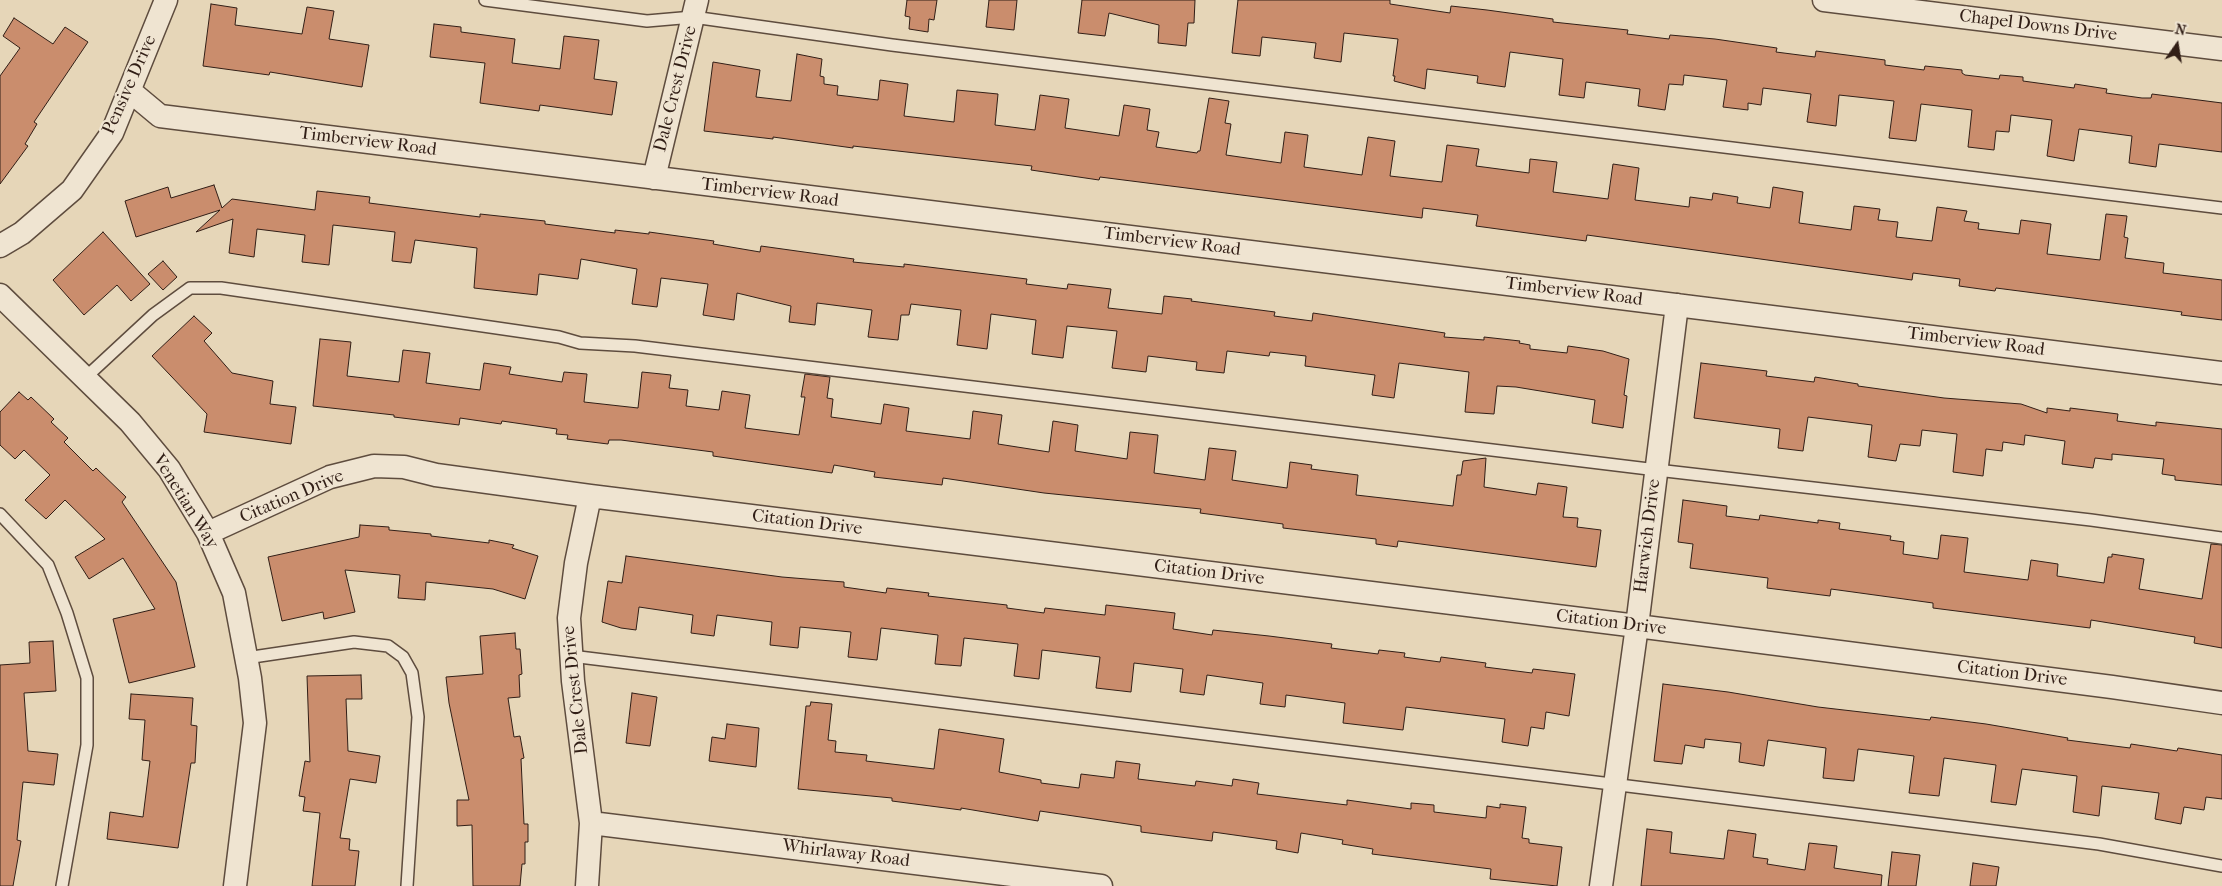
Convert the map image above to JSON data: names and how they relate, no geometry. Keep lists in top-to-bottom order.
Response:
{
  "streets": {
    "street": [
      "Chapel Downs Drive",
      "Pensive Drive",
      "Dale Crest Drive",
      "Timberview Road",
      "Citation Drive",
      "Venetian Way",
      "Harwich Drive",
      "Whirlaway Road"
    ]
  },
  "crossings": [
    ["Pensive Drive", "Timberview Road"],
    ["Dale Crest Drive", "Timberview Road"],
    ["Dale Crest Drive", "Citation Drive"],
    ["Dale Crest Drive", "Whirlaway Road"],
    ["Timberview Road", "Harwich Drive"],
    ["Citation Drive", "Venetian Way"],
    ["Citation Drive", "Harwich Drive"]
  ],
  "north": "top"
}
